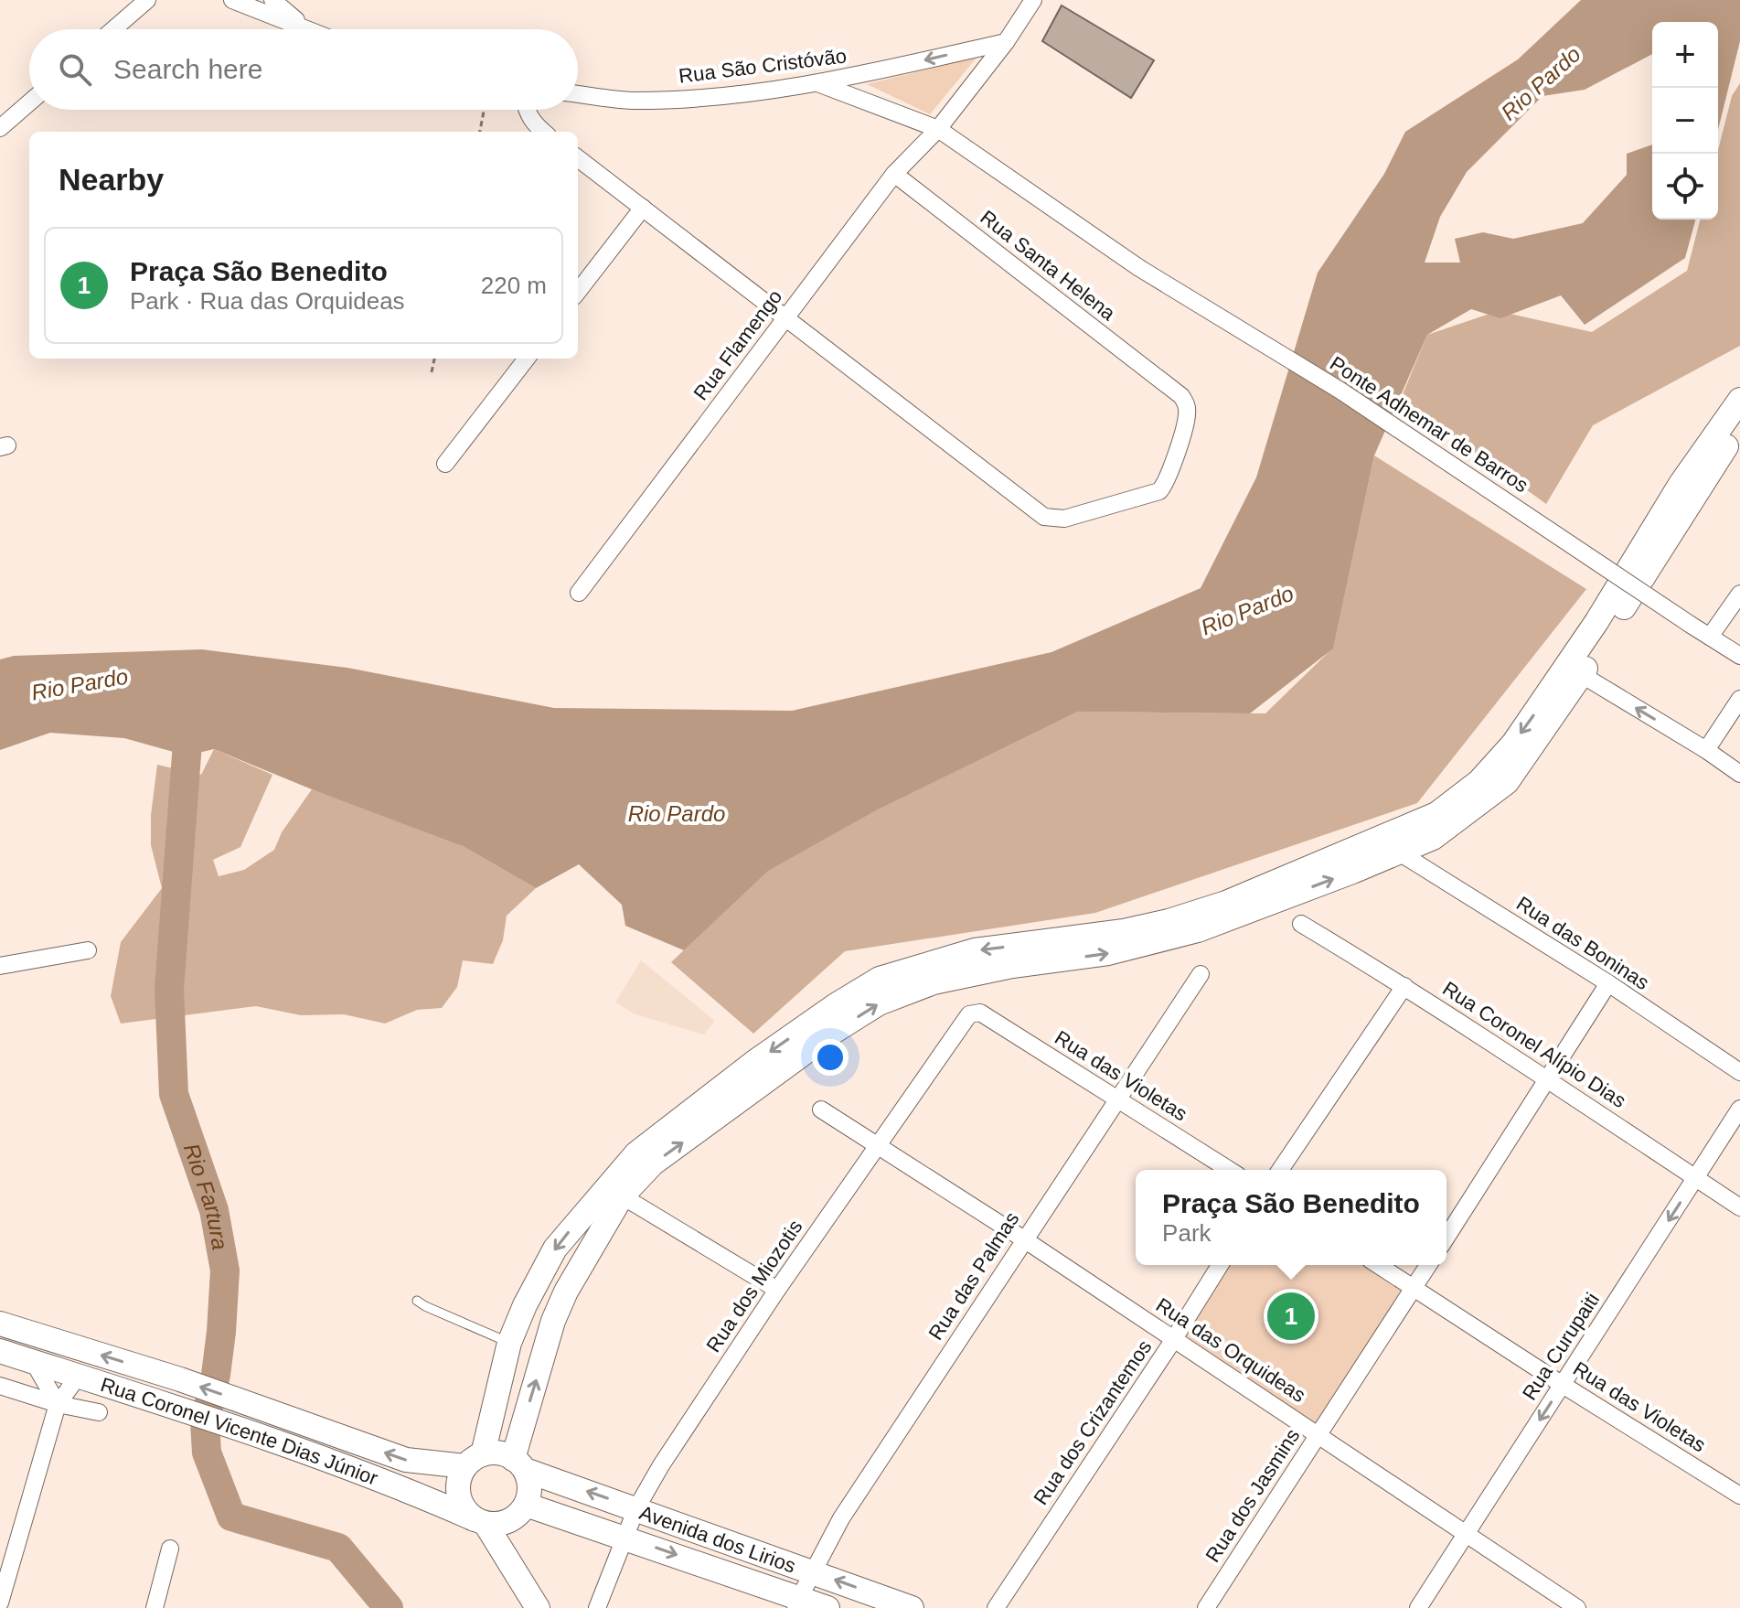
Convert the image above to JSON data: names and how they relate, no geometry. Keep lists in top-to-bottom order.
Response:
{
  "streets": {
    "main road": ["Rua Coronel Vicente Dias Júnior", "Avenida dos Lirios"],
    "street": [
      "Rua São Cristóvão",
      "Rua Santa Helena",
      "Rua Flamengo",
      "Ponte Adhemar de Barros",
      "Rua das Boninas",
      "Rua Coronel Alípio Dias",
      "Rua das Violetas",
      "Rua das Palmas",
      "Rua dos Miozotis",
      "Rua Curupaiti",
      "Rua das Orquideas",
      "Rua dos Crizantemos",
      "Rua dos Jasmins"
    ]
  },
  "crossings": [
    ["Rua São Cristóvão", "Rua Flamengo"],
    ["Rua São Cristóvão", "Ponte Adhemar de Barros"],
    ["Rua Santa Helena", "Rua Flamengo"],
    ["Rua Flamengo", "Ponte Adhemar de Barros"],
    ["Rua Coronel Alípio Dias", "Rua Curupaiti"],
    ["Rua das Violetas", "Rua das Palmas"],
    ["Rua das Violetas", "Rua dos Miozotis"],
    ["Rua das Violetas", "Rua Curupaiti"],
    ["Rua das Violetas", "Rua dos Jasmins"],
    ["Rua das Palmas", "Rua das Orquideas"],
    ["Rua das Palmas", "Avenida dos Lirios"],
    ["Rua dos Miozotis", "Rua das Orquideas"],
    ["Rua dos Miozotis", "Avenida dos Lirios"],
    ["Rua Curupaiti", "Rua das Orquideas"],
    ["Rua das Orquideas", "Rua dos Crizantemos"],
    ["Rua das Orquideas", "Rua dos Jasmins"],
    ["Rua Coronel Vicente Dias Júnior", "Avenida dos Lirios"]
  ],
  "one_way": ["Rua São Cristóvão", "Rua Curupaiti"],
  "water": ["Rio Pardo", "Rio Fartura"],
  "page": {
    "map_buttons": ["+", "−"],
    "search": "Search here",
    "heading": "Nearby",
    "list": [
      {
        "mark": "1",
        "name": "Praça São Benedito",
        "note": "Park · Rua das Orquideas",
        "value": "220 m"
      }
    ],
    "popup": ["Praça São Benedito", "Park"],
    "pins": "1"
  }
}
